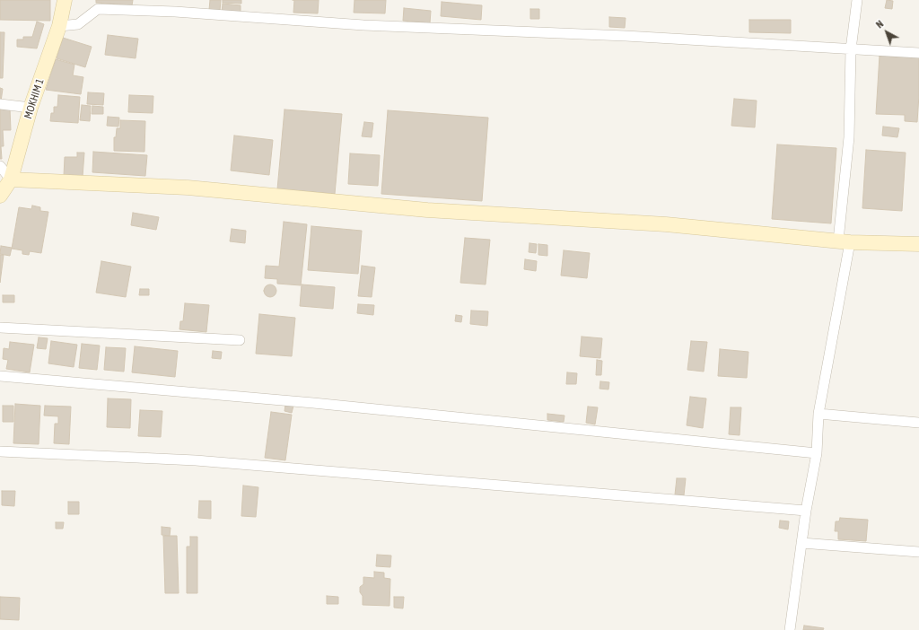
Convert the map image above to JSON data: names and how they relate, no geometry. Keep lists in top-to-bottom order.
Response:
{
  "streets": {
    "street": ["MOKHIM 1"]
  },
  "north": "top left"
}
